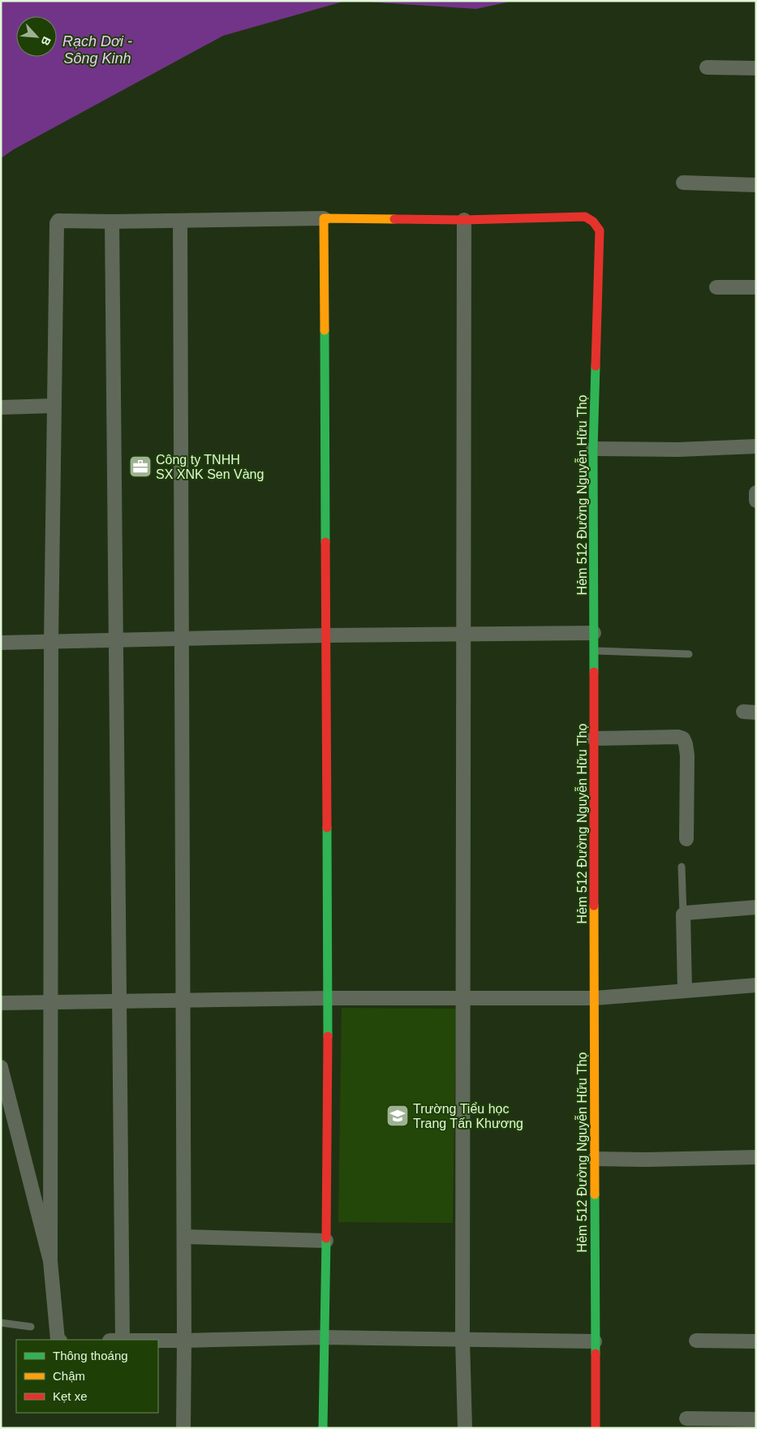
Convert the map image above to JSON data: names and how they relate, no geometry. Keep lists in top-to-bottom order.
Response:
{
  "streets": {
    "street": ["Hẻm 512 Đường Nguyễn Hữu Thọ"]
  },
  "water": ["Rạch Dơi - Sông Kinh"],
  "places": {
    "office": ["Công ty TNHH SX XNK Sen Vàng"],
    "school or university": ["Trường Tiểu học Trang Tấn Khương"]
  },
  "legend": ["Thông thoáng", "Chậm", "Kẹt xe"],
  "north": "bottom right"
}
